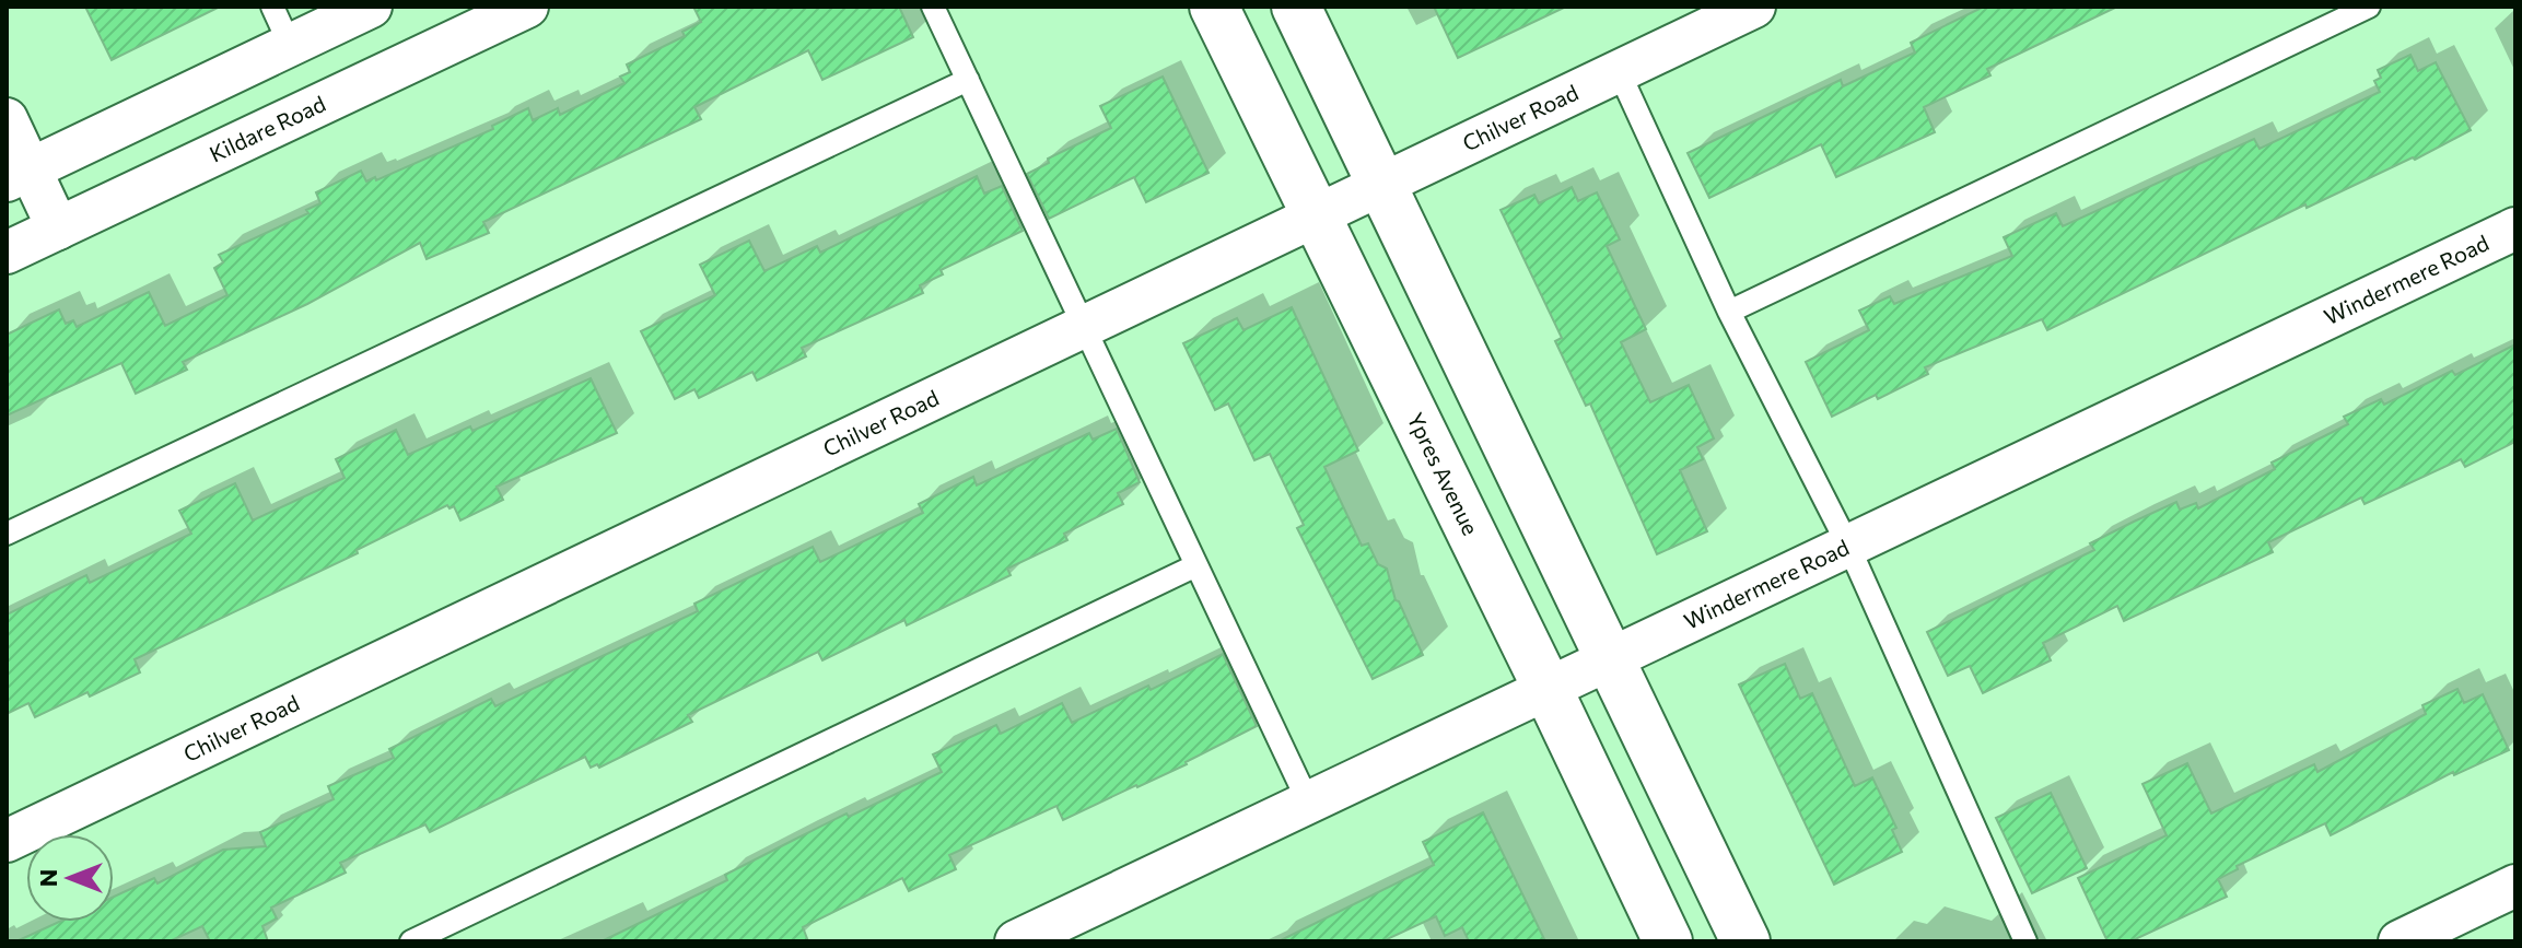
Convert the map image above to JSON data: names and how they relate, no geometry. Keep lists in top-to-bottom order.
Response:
{
  "streets": {
    "main road": ["Ypres Avenue"],
    "street": ["Chilver Road", "Kildare Road", "Windermere Road"]
  },
  "crossings": [
    ["Chilver Road", "Ypres Avenue"],
    ["Windermere Road", "Ypres Avenue"]
  ],
  "north": "left"
}
